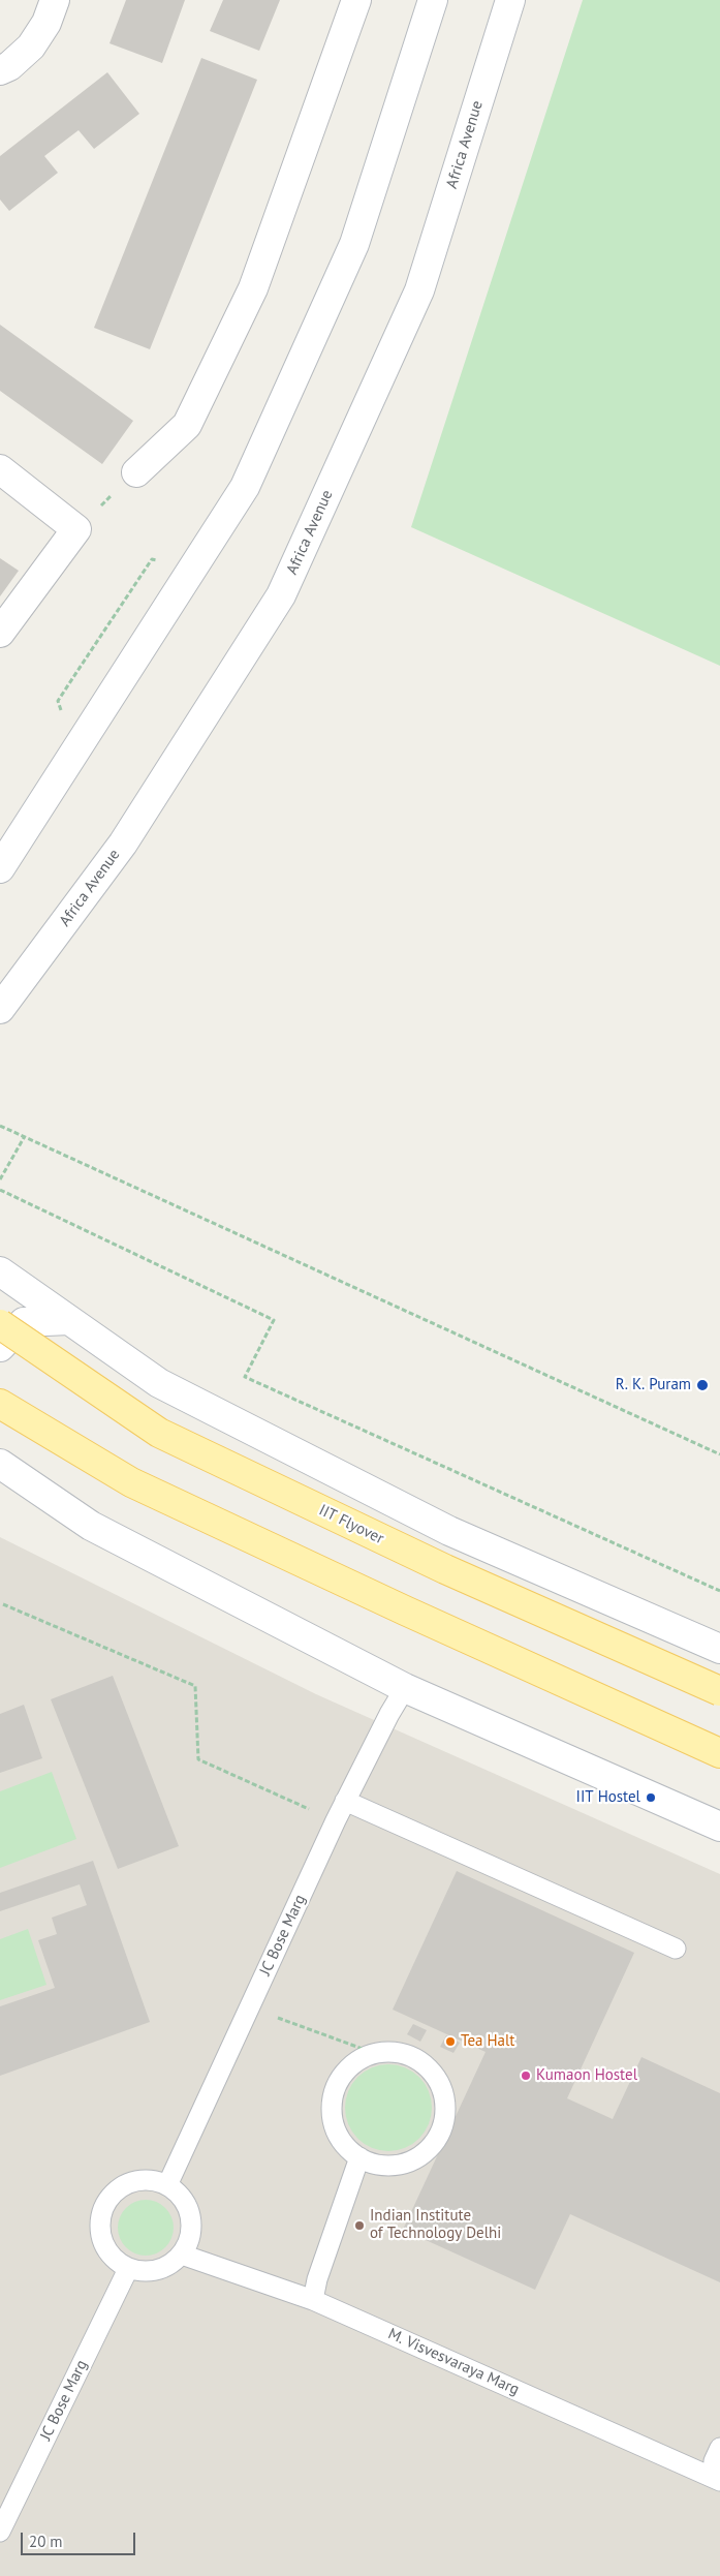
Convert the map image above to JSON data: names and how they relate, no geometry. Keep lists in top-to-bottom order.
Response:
{
  "streets": {
    "main road": ["Africa Avenue", "IIT Flyover"],
    "lane": ["JC Bose Marg", "M. Visvesvaraya Marg"]
  },
  "crossings": [
    ["JC Bose Marg", "M. Visvesvaraya Marg"]
  ],
  "places": [
    "R. K. Puram",
    "IIT Hostel",
    "Tea Halt",
    "Kumaon Hostel",
    "Indian Institute of Technology Delhi"
  ],
  "scale_bar": "20 m"
}
